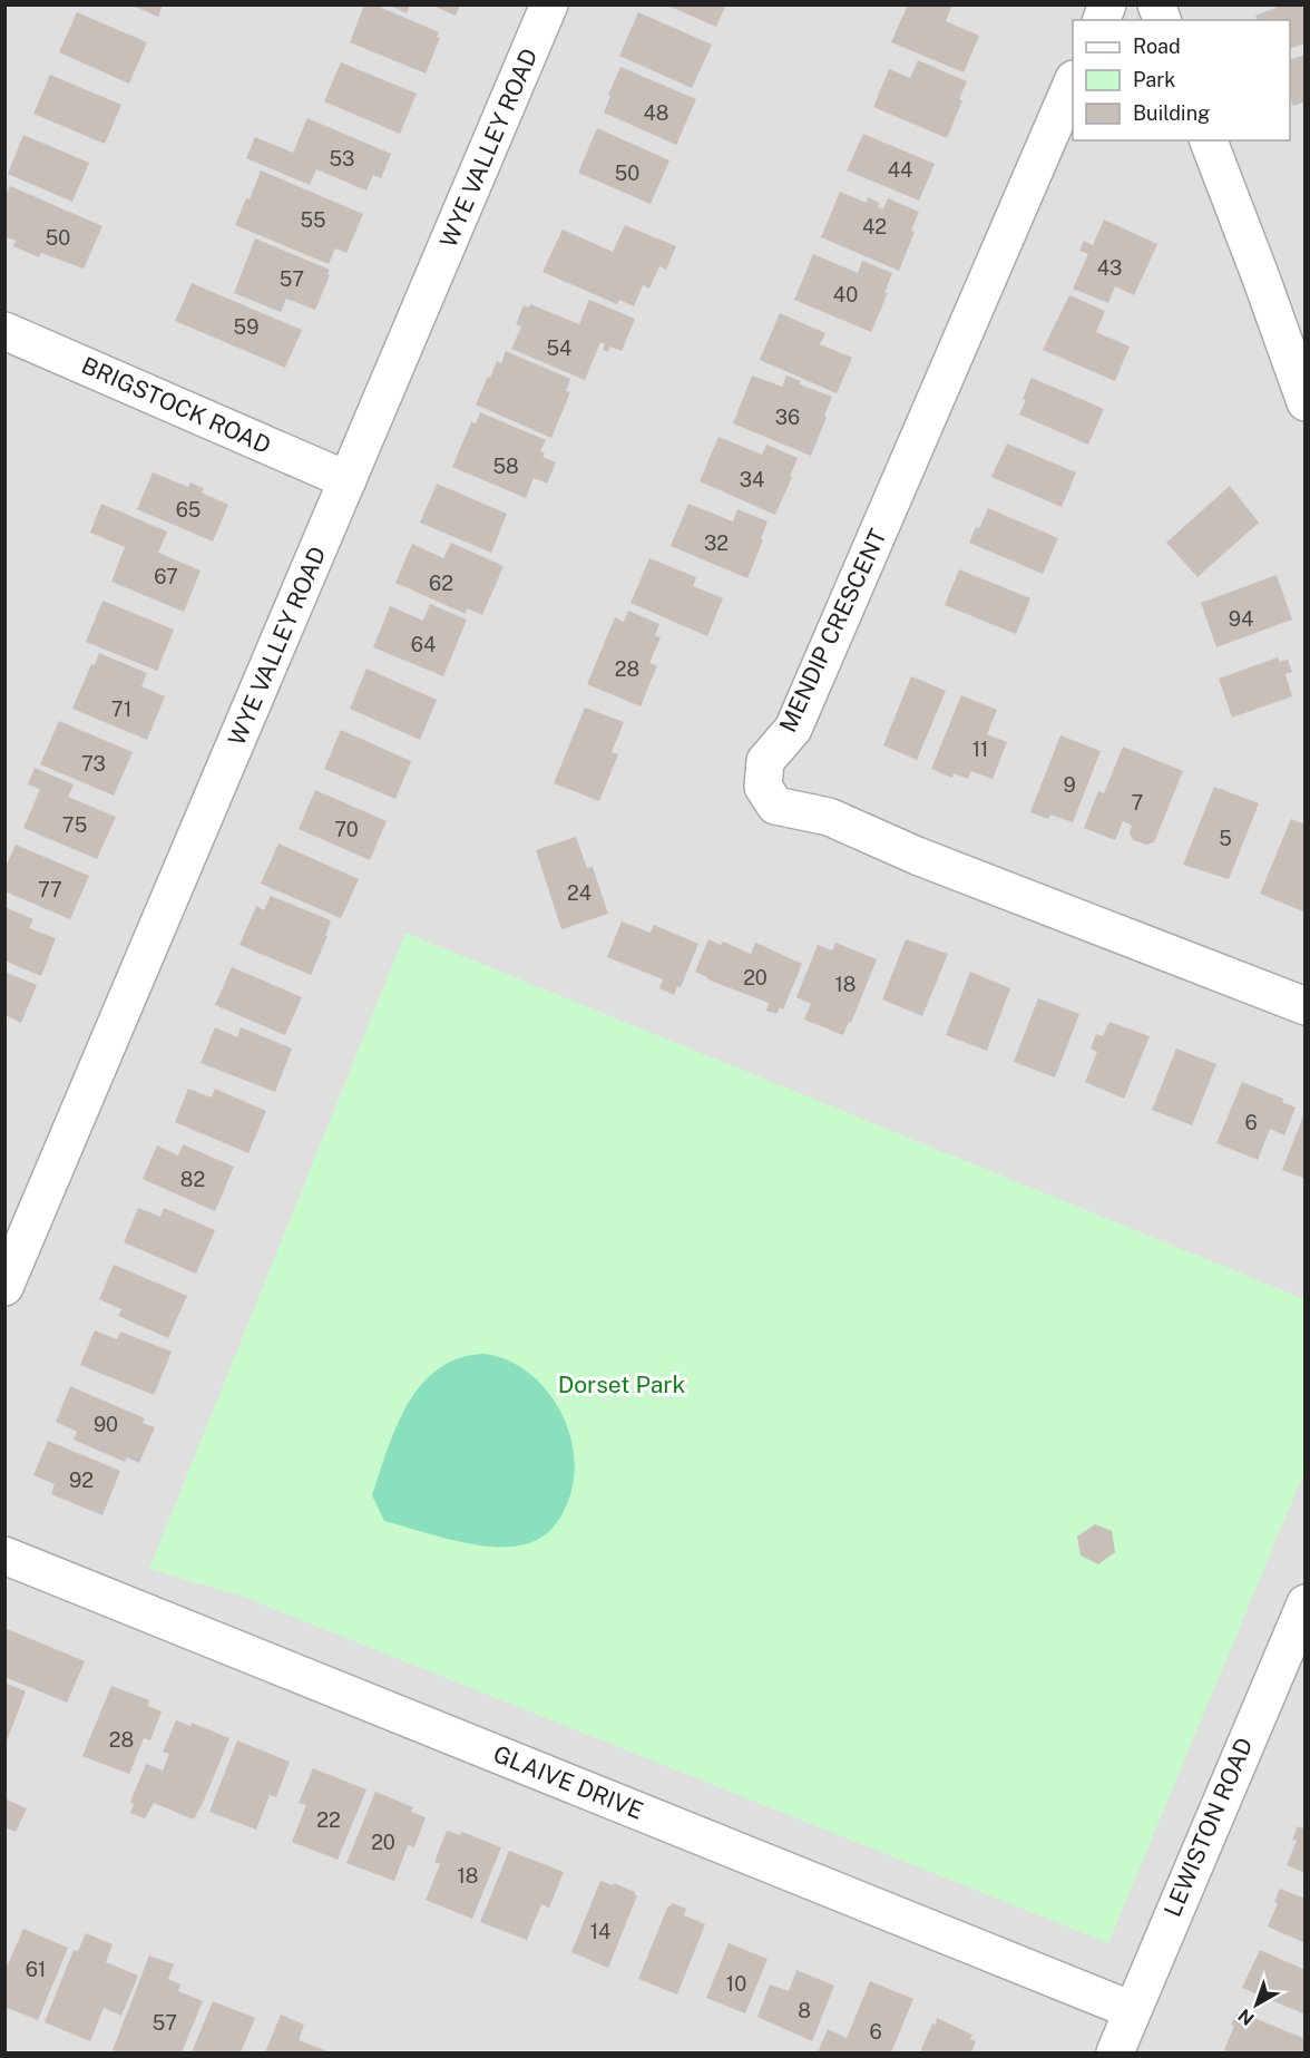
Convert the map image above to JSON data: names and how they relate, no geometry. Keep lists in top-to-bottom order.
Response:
{
  "streets": {
    "street": [
      "WYE VALLEY ROAD",
      "BRIGSTOCK ROAD",
      "MENDIP CRESCENT",
      "GLAIVE DRIVE",
      "LEWISTON ROAD"
    ]
  },
  "crossings": [
    ["WYE VALLEY ROAD", "BRIGSTOCK ROAD"],
    ["GLAIVE DRIVE", "LEWISTON ROAD"]
  ],
  "parks": ["Dorset Park"],
  "house_numbers": [
    "48",
    "53",
    "44",
    "50",
    "55",
    "42",
    "50",
    "43",
    "57",
    "40",
    "59",
    "54",
    "36",
    "58",
    "34",
    "65",
    "32",
    "67",
    "62",
    "94",
    "64",
    "28",
    "71",
    "11",
    "73",
    "9",
    "7",
    "75",
    "70",
    "5",
    "77",
    "24",
    "20",
    "18",
    "6",
    "82",
    "90",
    "92",
    "28",
    "22",
    "20",
    "18",
    "14",
    "61",
    "10",
    "8",
    "57",
    "6"
  ],
  "legend": ["Road", "Park", "Building"],
  "north": "bottom left"
}
